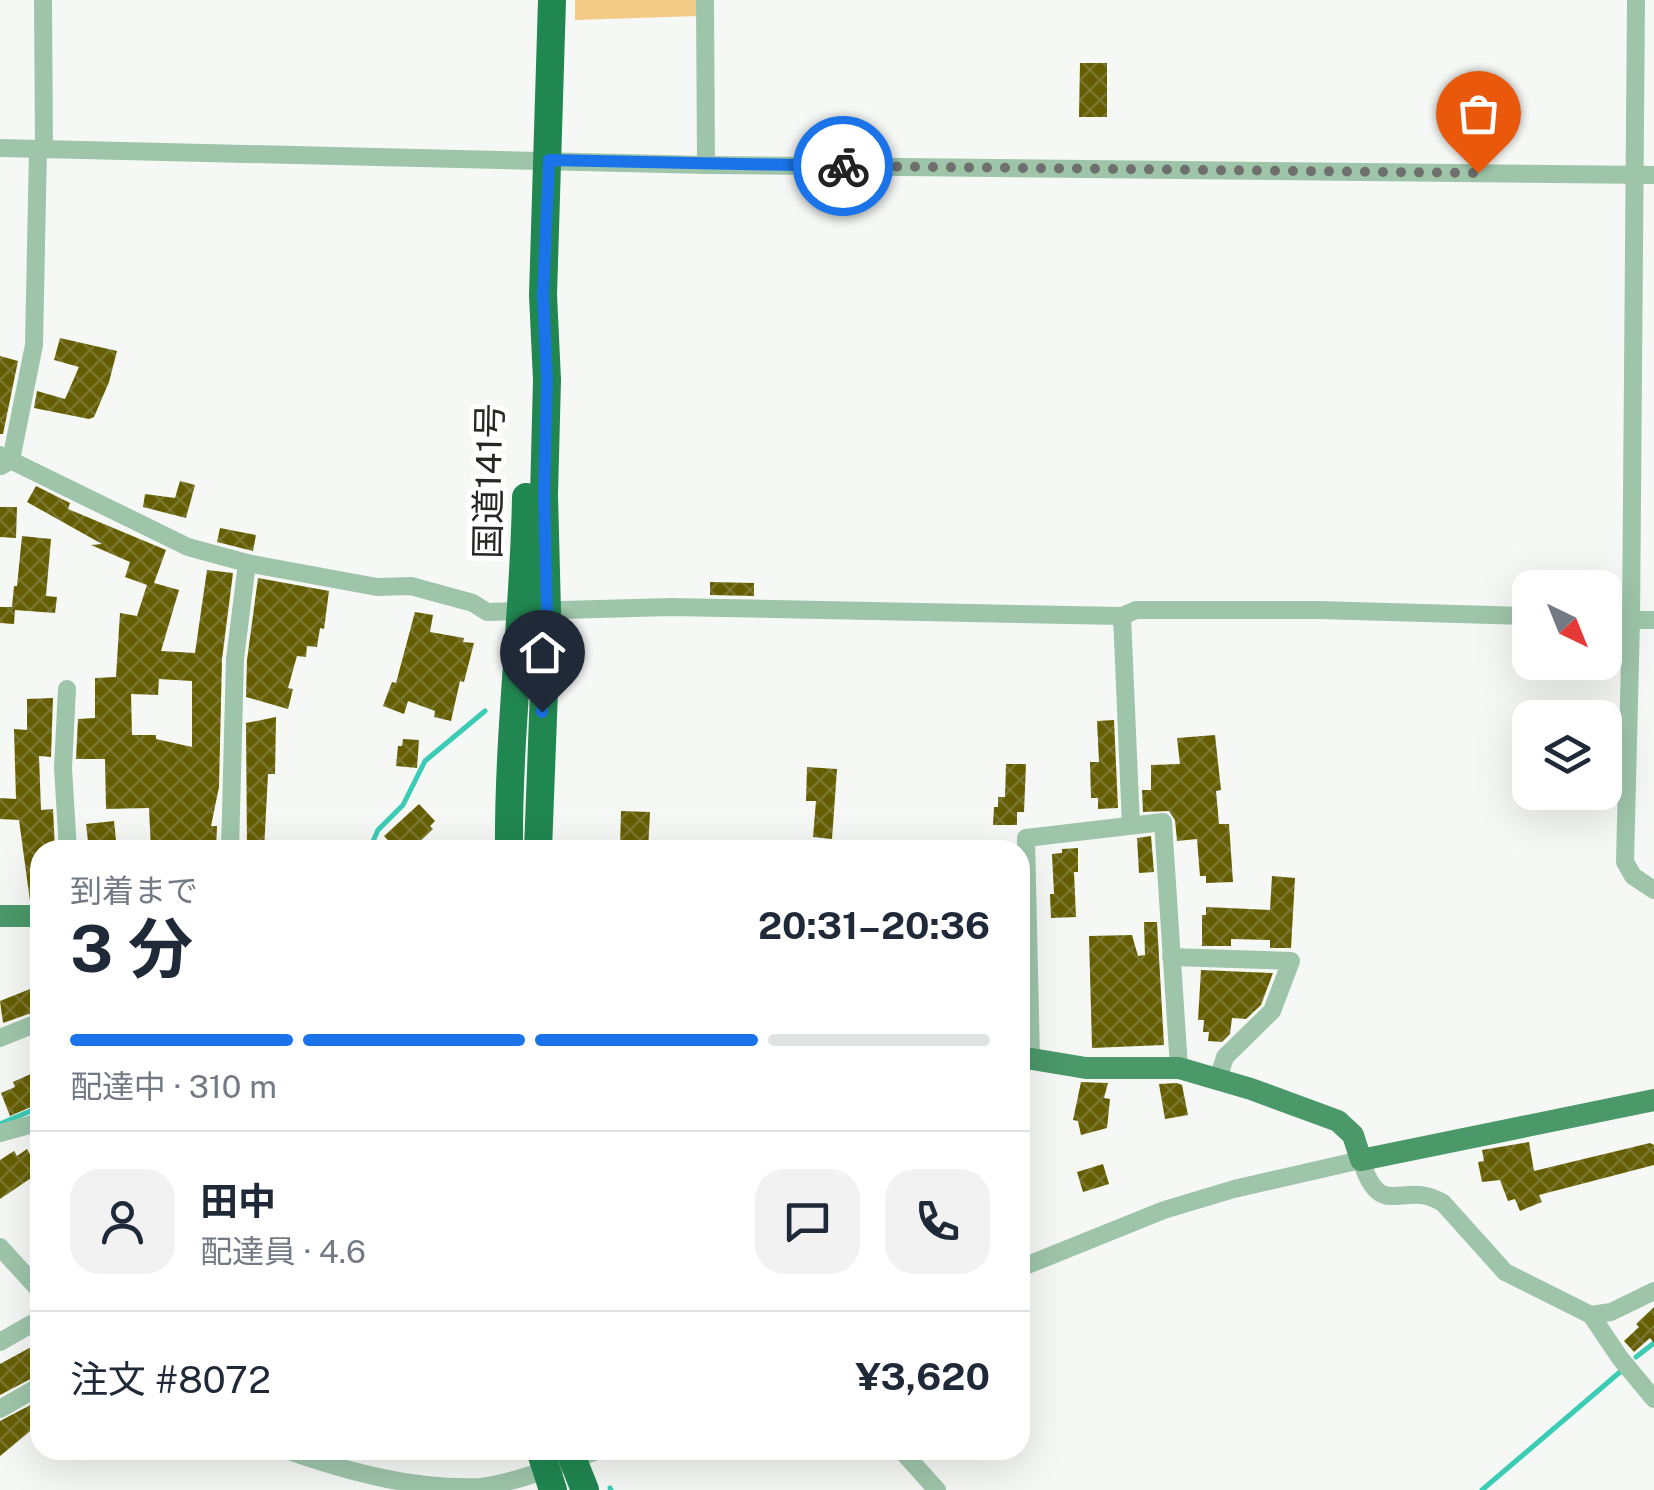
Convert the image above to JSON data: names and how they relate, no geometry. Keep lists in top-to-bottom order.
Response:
{
  "streets": {
    "highway": ["国道141号"]
  },
  "north": "bottom right",
  "page": {
    "heading": ["3 分", "到着まで", "20:31–20:36"],
    "panel": [
      "田中",
      "配達員 · 4.6",
      "注文 #8072",
      "¥3,620"
    ],
    "bar": "配達中 · 310 m"
  }
}
